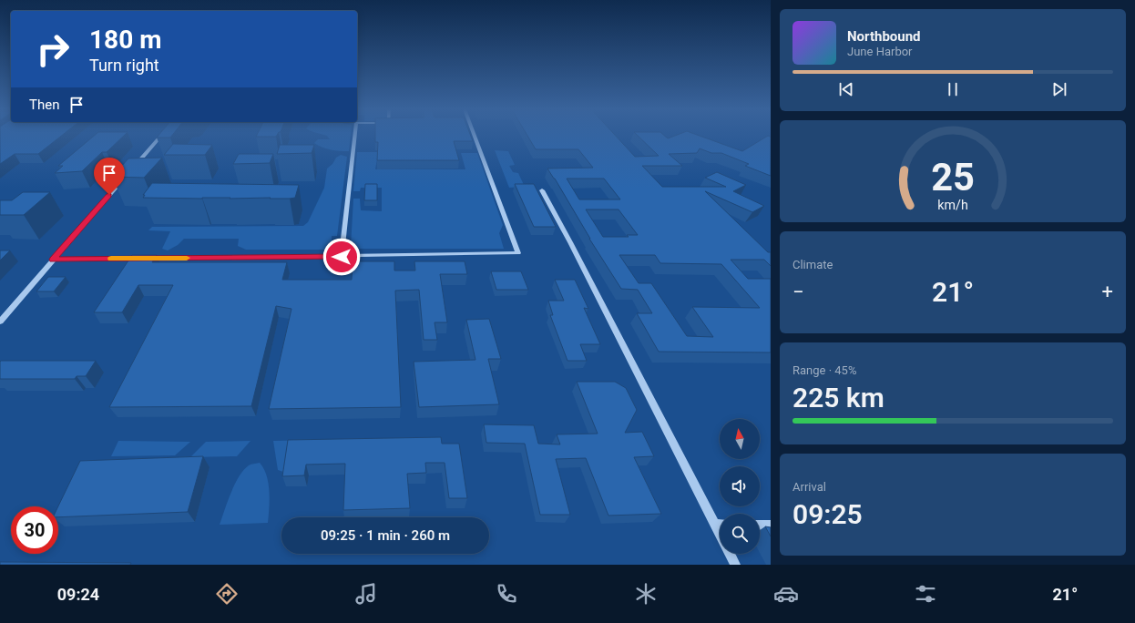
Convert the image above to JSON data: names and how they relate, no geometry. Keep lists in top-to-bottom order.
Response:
{
  "north": "top",
  "page": {
    "turn": ["180 m", "Turn right"],
    "song": ["Northbound", "June Harbor"],
    "then": "Then",
    "tile": [
      "Climate",
      ["Range · 45%", "225 km"],
      ["Arrival", "09:25"]
    ],
    "heat": ["−", "21°", "+"],
    "limit": "30",
    "trip": "09:25 · 1 min · 260 m",
    "tabs": ["09:24", "21°"],
    "gauge": ["25", "km/h"]
  }
}
